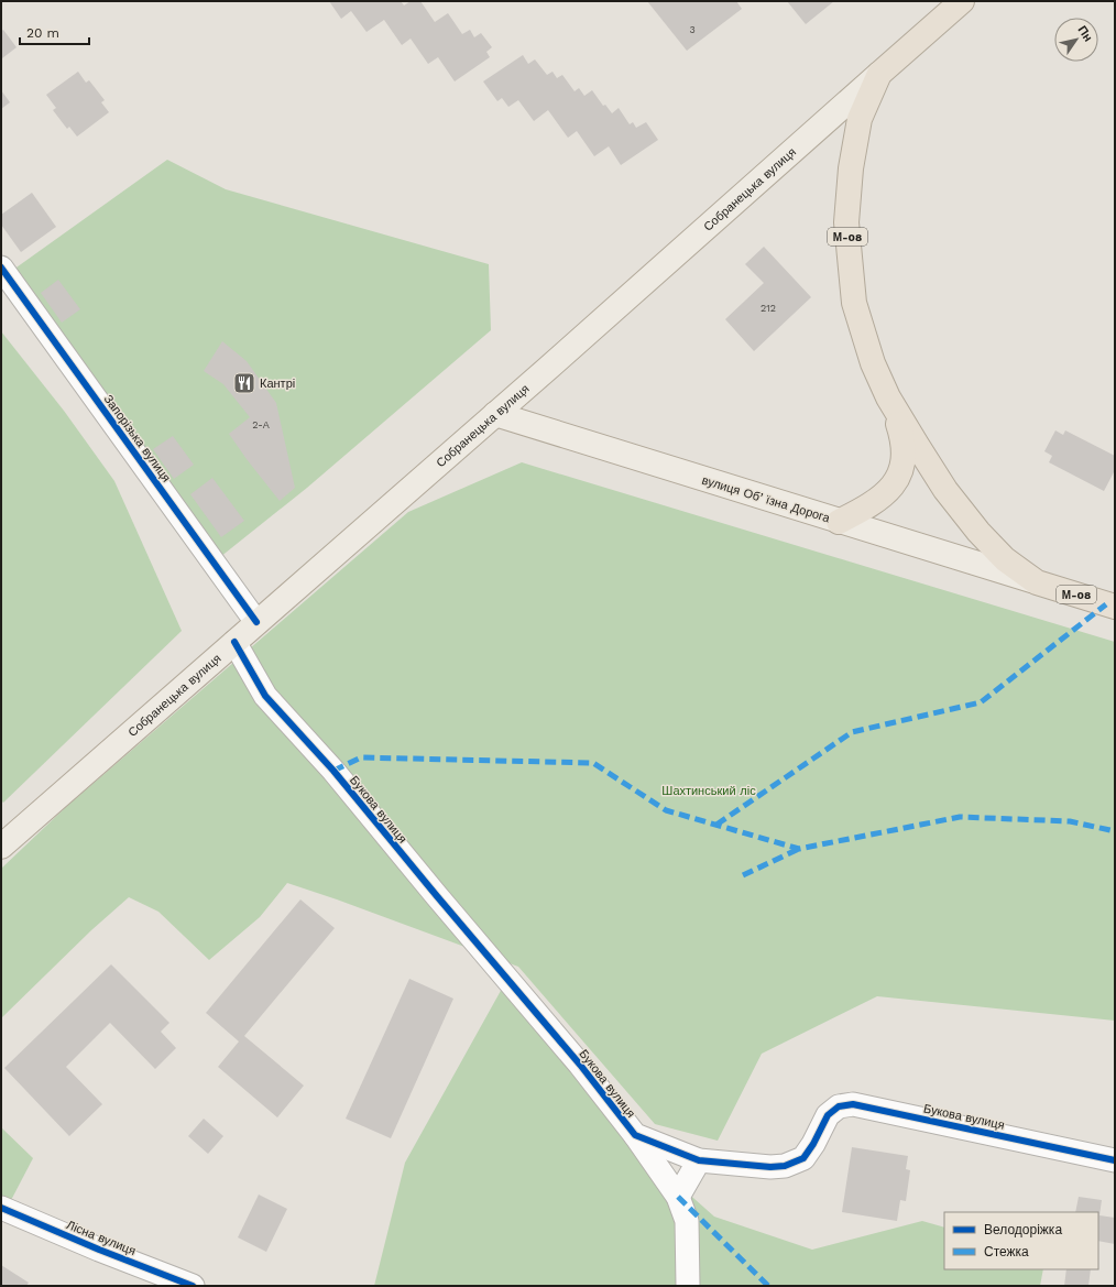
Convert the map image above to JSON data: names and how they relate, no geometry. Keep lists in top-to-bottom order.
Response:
{
  "streets": {
    "highway": ["Собранецька вулиця", "М-08", "вулиця Обʼїзна Дорога"],
    "street": ["Запорізька вулиця", "Букова вулиця", "Лісна вулиця"]
  },
  "crossings": [
    ["Собранецька вулиця", "Запорізька вулиця"],
    ["Собранецька вулиця", "вулиця Обʼїзна Дорога"],
    ["Собранецька вулиця", "Букова вулиця"]
  ],
  "parks": ["Шахтинський ліс"],
  "places": {
    "restaurant": ["Кантрі"]
  },
  "house_numbers": ["3", "212", "2-А"],
  "legend": ["Велодоріжка", "Стежка"],
  "scale_bar": "20 m",
  "north": "top right"
}
